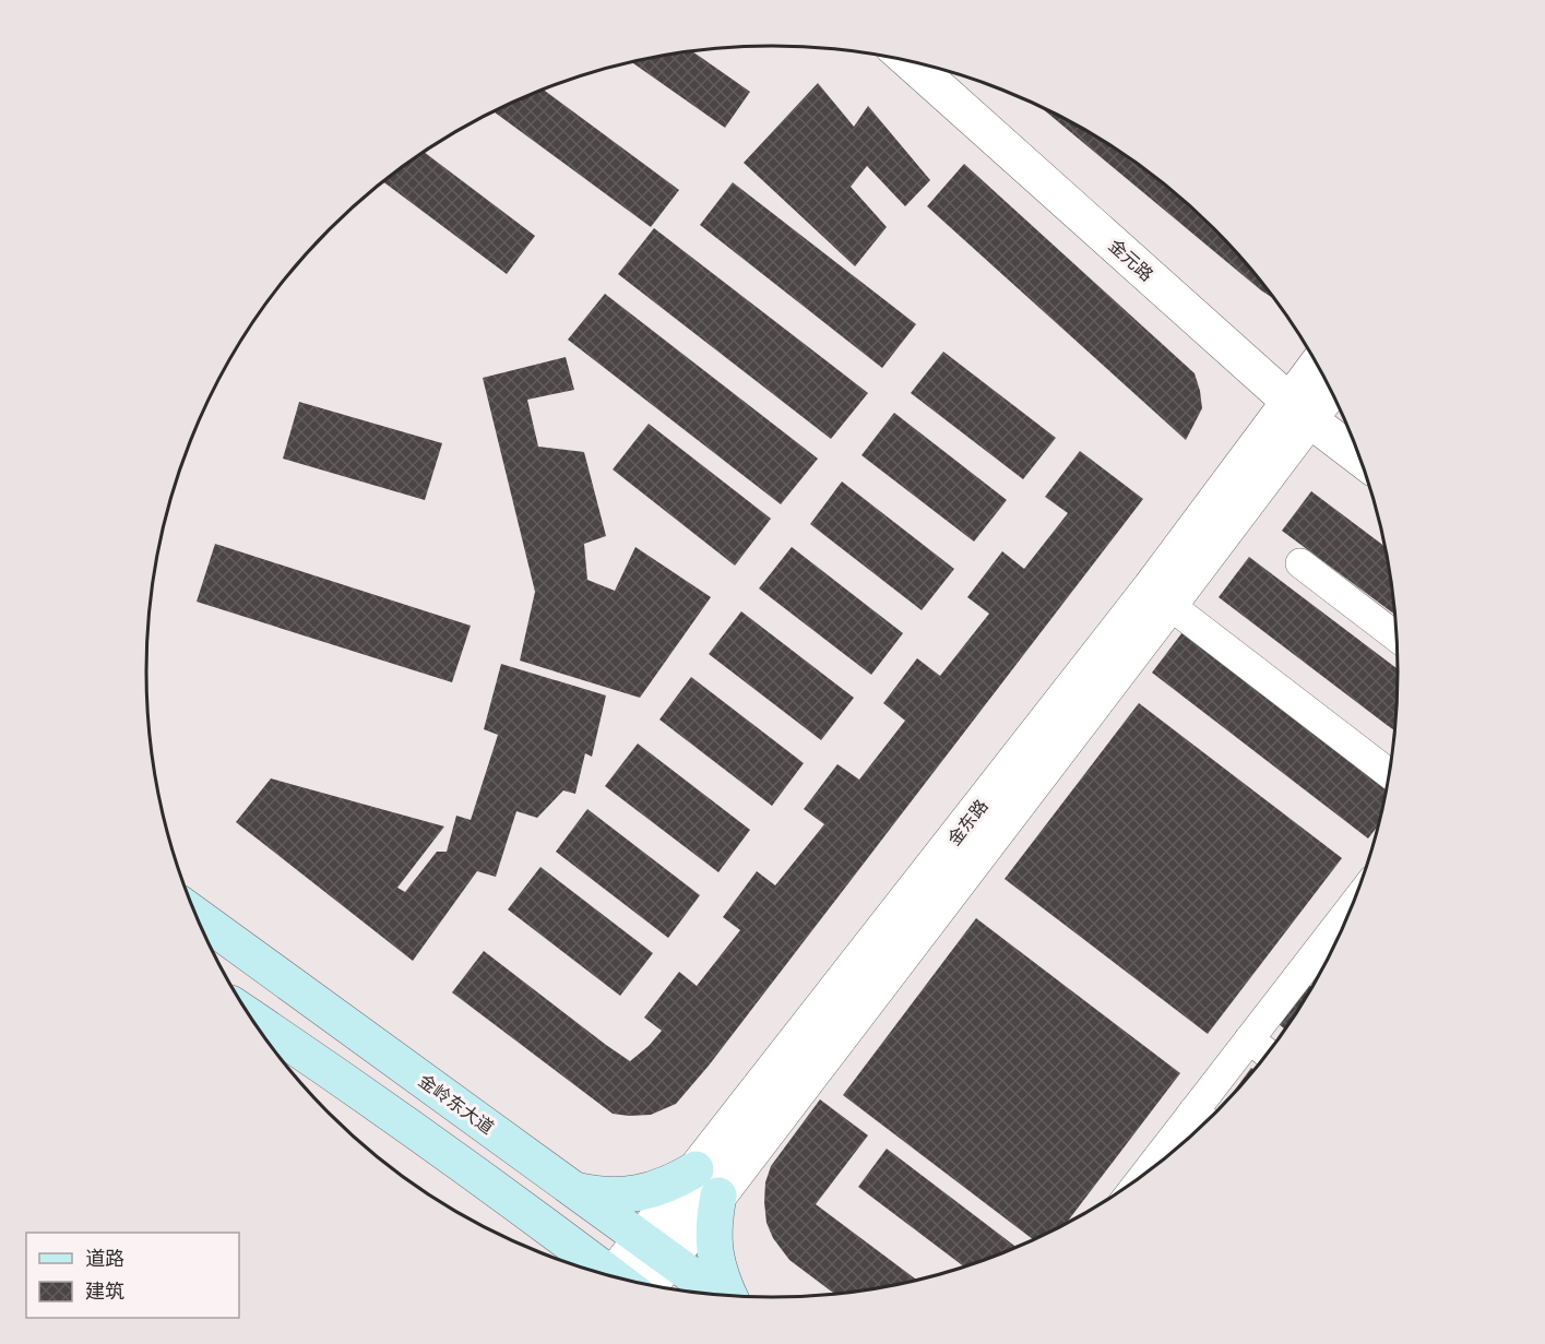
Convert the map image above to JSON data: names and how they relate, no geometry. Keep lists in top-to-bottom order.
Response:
{
  "streets": {
    "main road": ["金岭东大道"],
    "street": ["金元路", "金东路"]
  },
  "crossings": [
    ["金元路", "金东路"],
    ["金东路", "金岭东大道"]
  ],
  "legend": ["道路", "建筑"]
}
